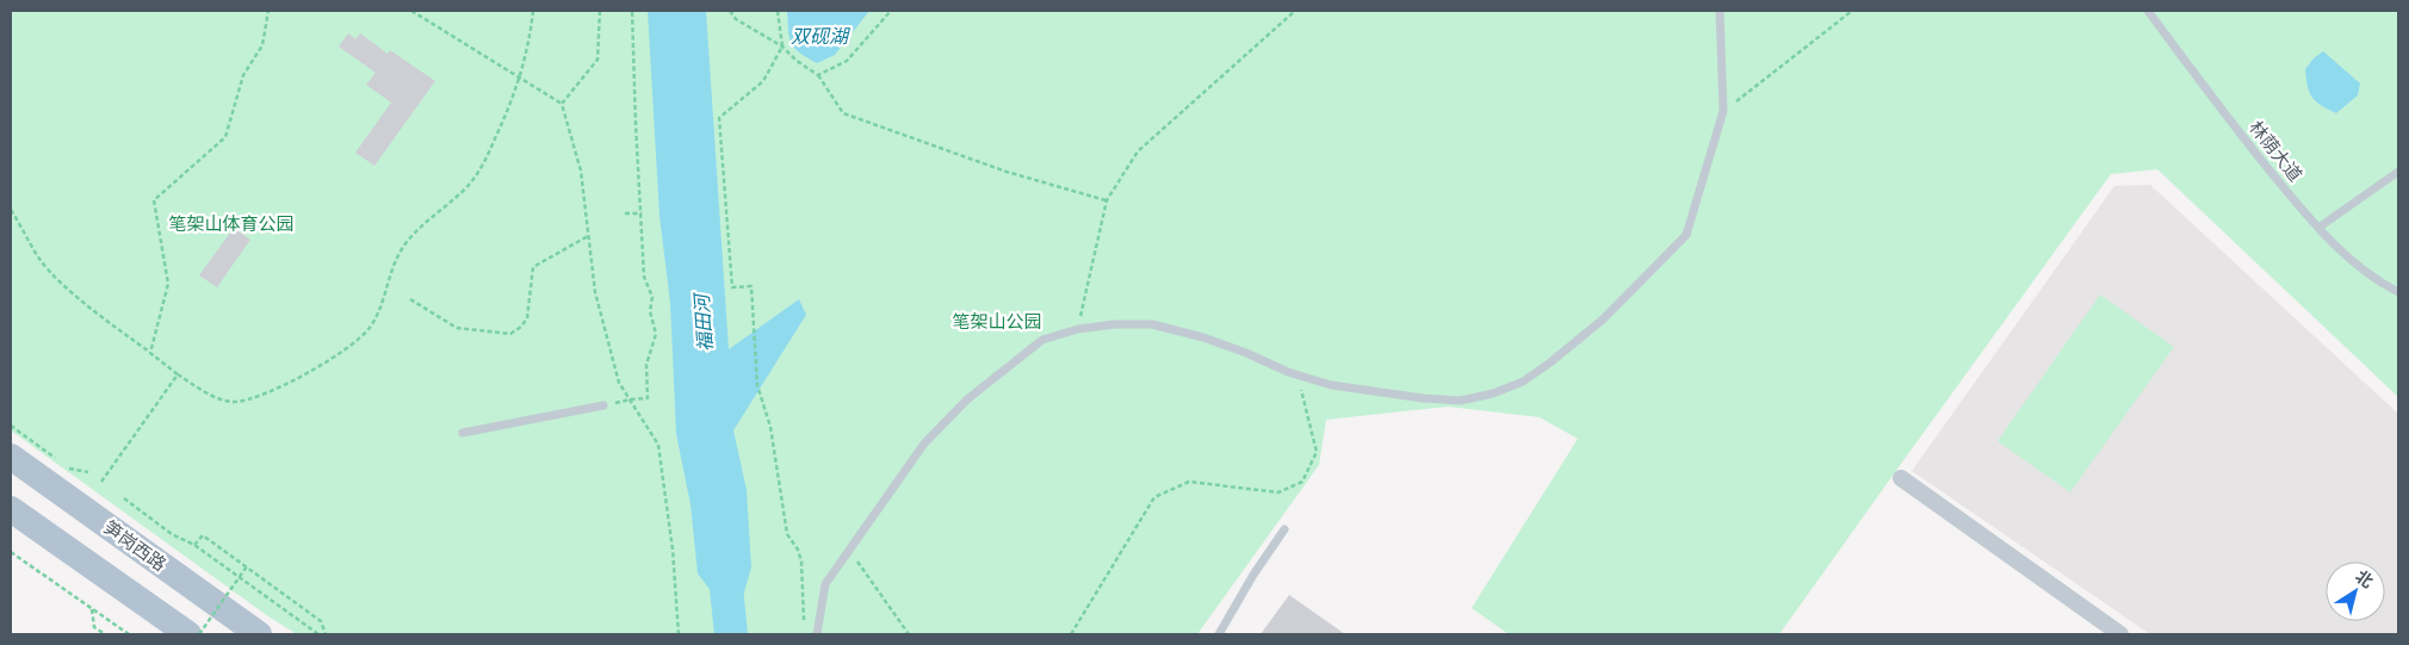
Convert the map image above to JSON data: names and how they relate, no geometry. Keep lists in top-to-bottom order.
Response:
{
  "streets": {
    "main road": ["笋岗西路"],
    "lane": ["林荫大道"]
  },
  "water": ["双砚湖", "福田河"],
  "parks": ["笔架山体育公园", "笔架山公园"],
  "north": "top right"
}
